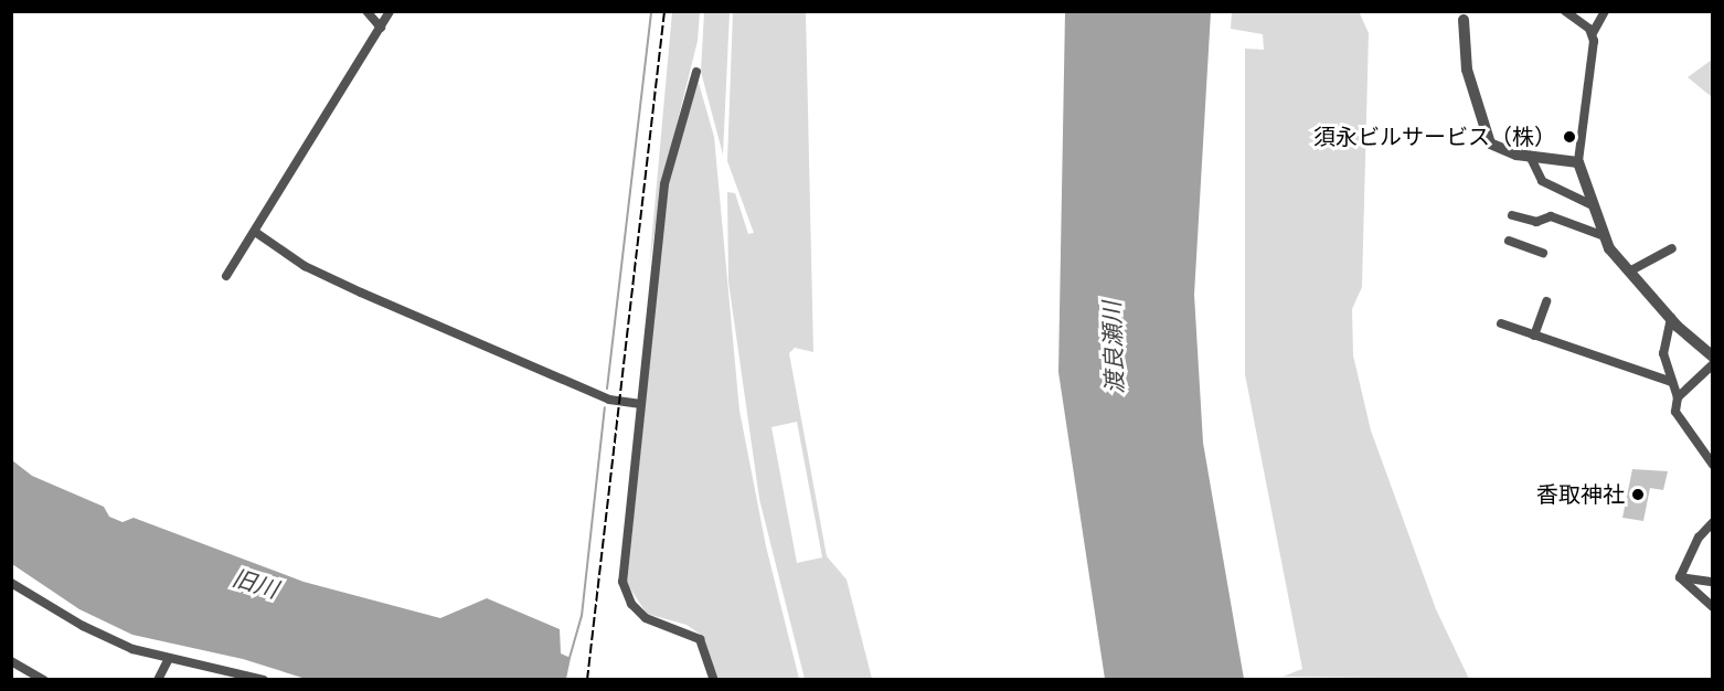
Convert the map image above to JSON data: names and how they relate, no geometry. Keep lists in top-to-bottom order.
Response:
{
  "water": ["渡良瀬川", "旧川"],
  "places": ["須永ビルサービス（株）", "香取神社"]
}
